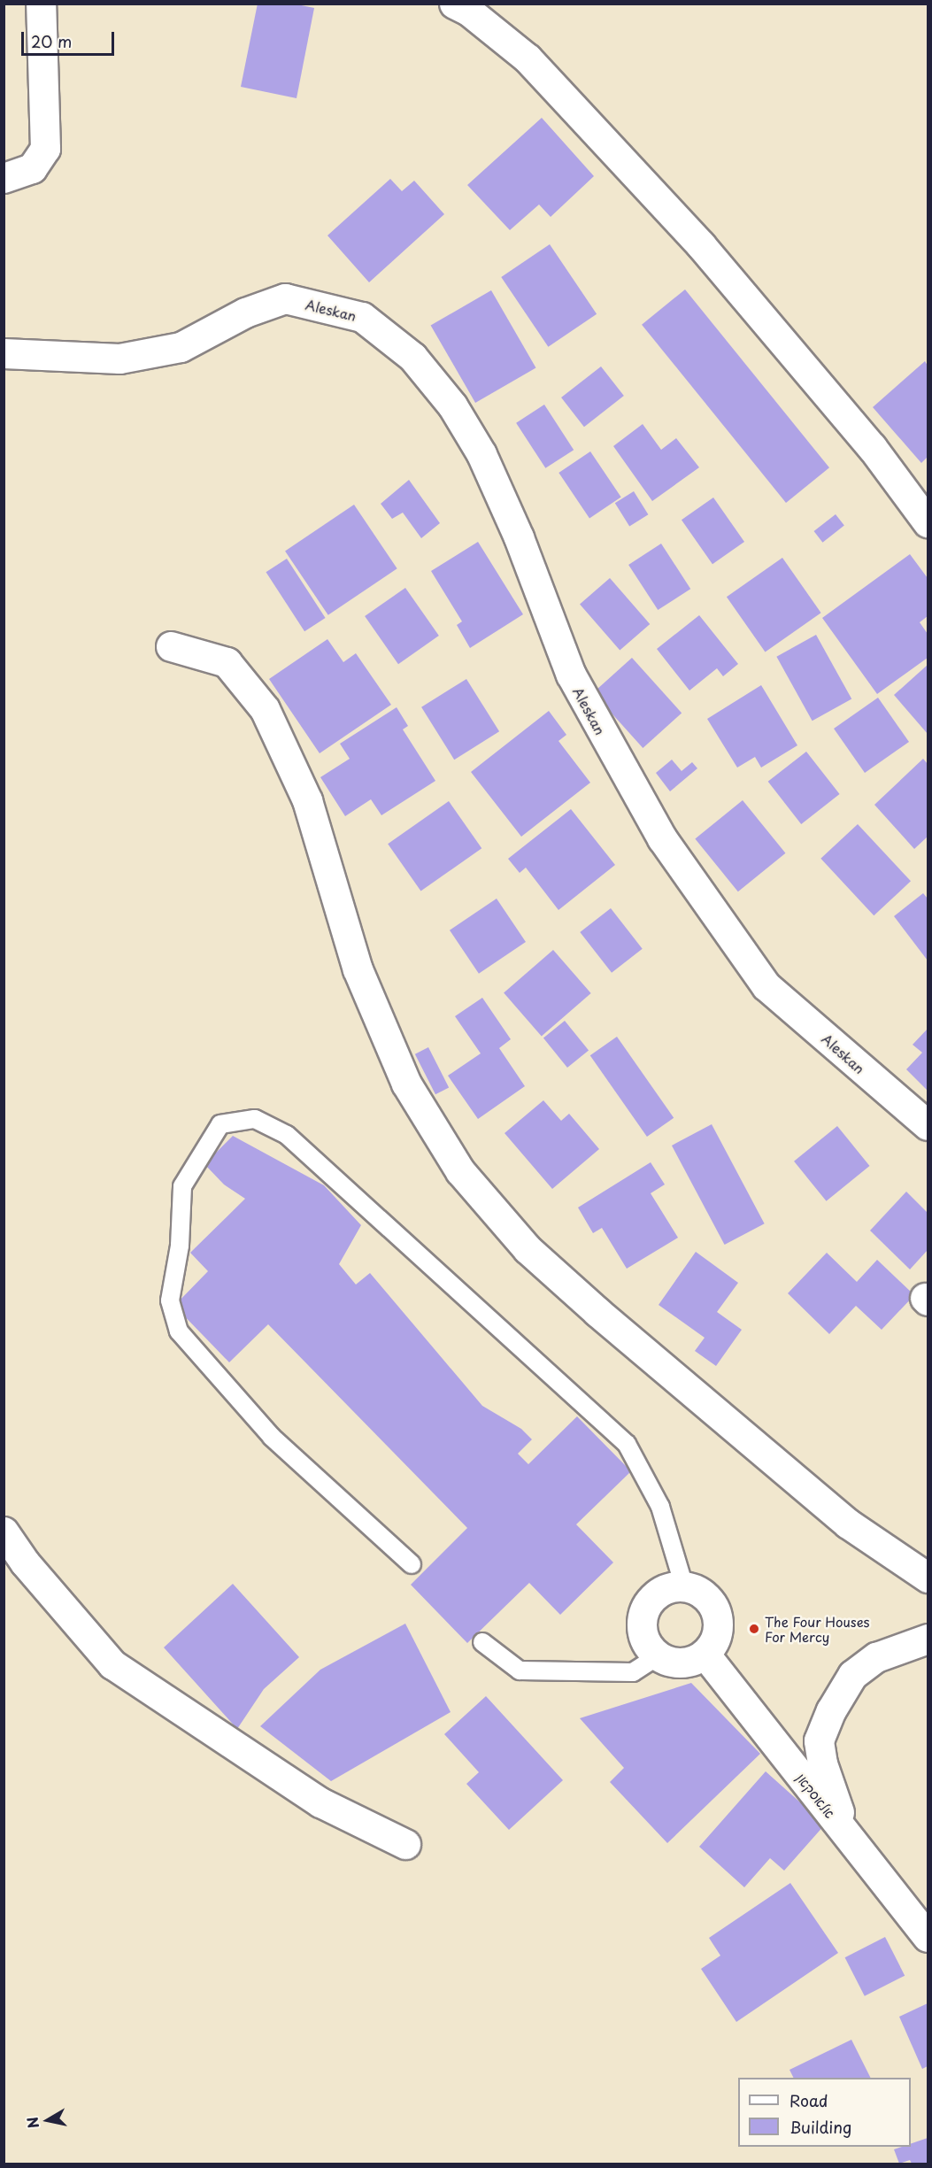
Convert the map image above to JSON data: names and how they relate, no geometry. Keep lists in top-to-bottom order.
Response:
{
  "streets": {
    "street": ["Aleskan", "אלאסקאן"]
  },
  "places": ["The Four Houses For Mercy"],
  "legend": ["Road", "Building"],
  "scale_bar": "20 m",
  "north": "left"
}
